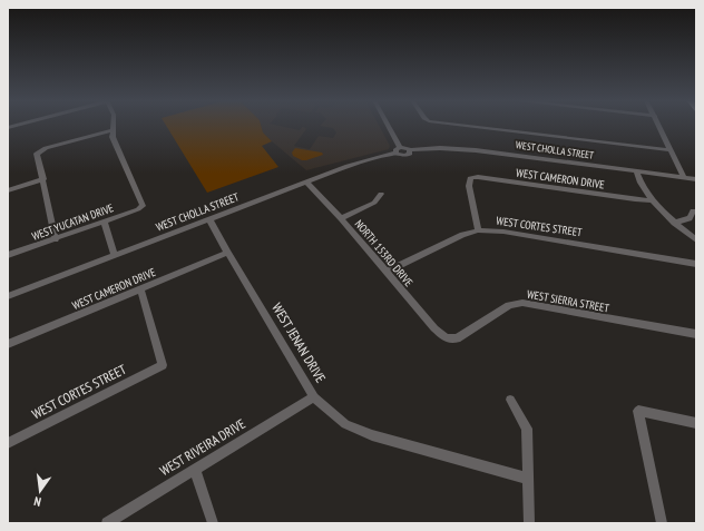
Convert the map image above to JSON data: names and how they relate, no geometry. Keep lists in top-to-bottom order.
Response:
{
  "streets": {
    "street": [
      "WEST CHOLLA STREET",
      "WEST CAMERON DRIVE",
      "WEST YUCATAN DRIVE",
      "WEST CORTES STREET",
      "NORTH 153RD DRIVE",
      "WEST SIERRA STREET",
      "WEST JENAN DRIVE",
      "WEST RIVEIRA DRIVE"
    ]
  },
  "crossings": [
    ["WEST CHOLLA STREET", "NORTH 153RD DRIVE"],
    ["WEST CHOLLA STREET", "WEST JENAN DRIVE"],
    ["WEST CAMERON DRIVE", "WEST CORTES STREET"],
    ["WEST CAMERON DRIVE", "WEST JENAN DRIVE"],
    ["WEST CORTES STREET", "NORTH 153RD DRIVE"],
    ["NORTH 153RD DRIVE", "WEST SIERRA STREET"],
    ["WEST JENAN DRIVE", "WEST RIVEIRA DRIVE"]
  ],
  "north": "bottom"
}
